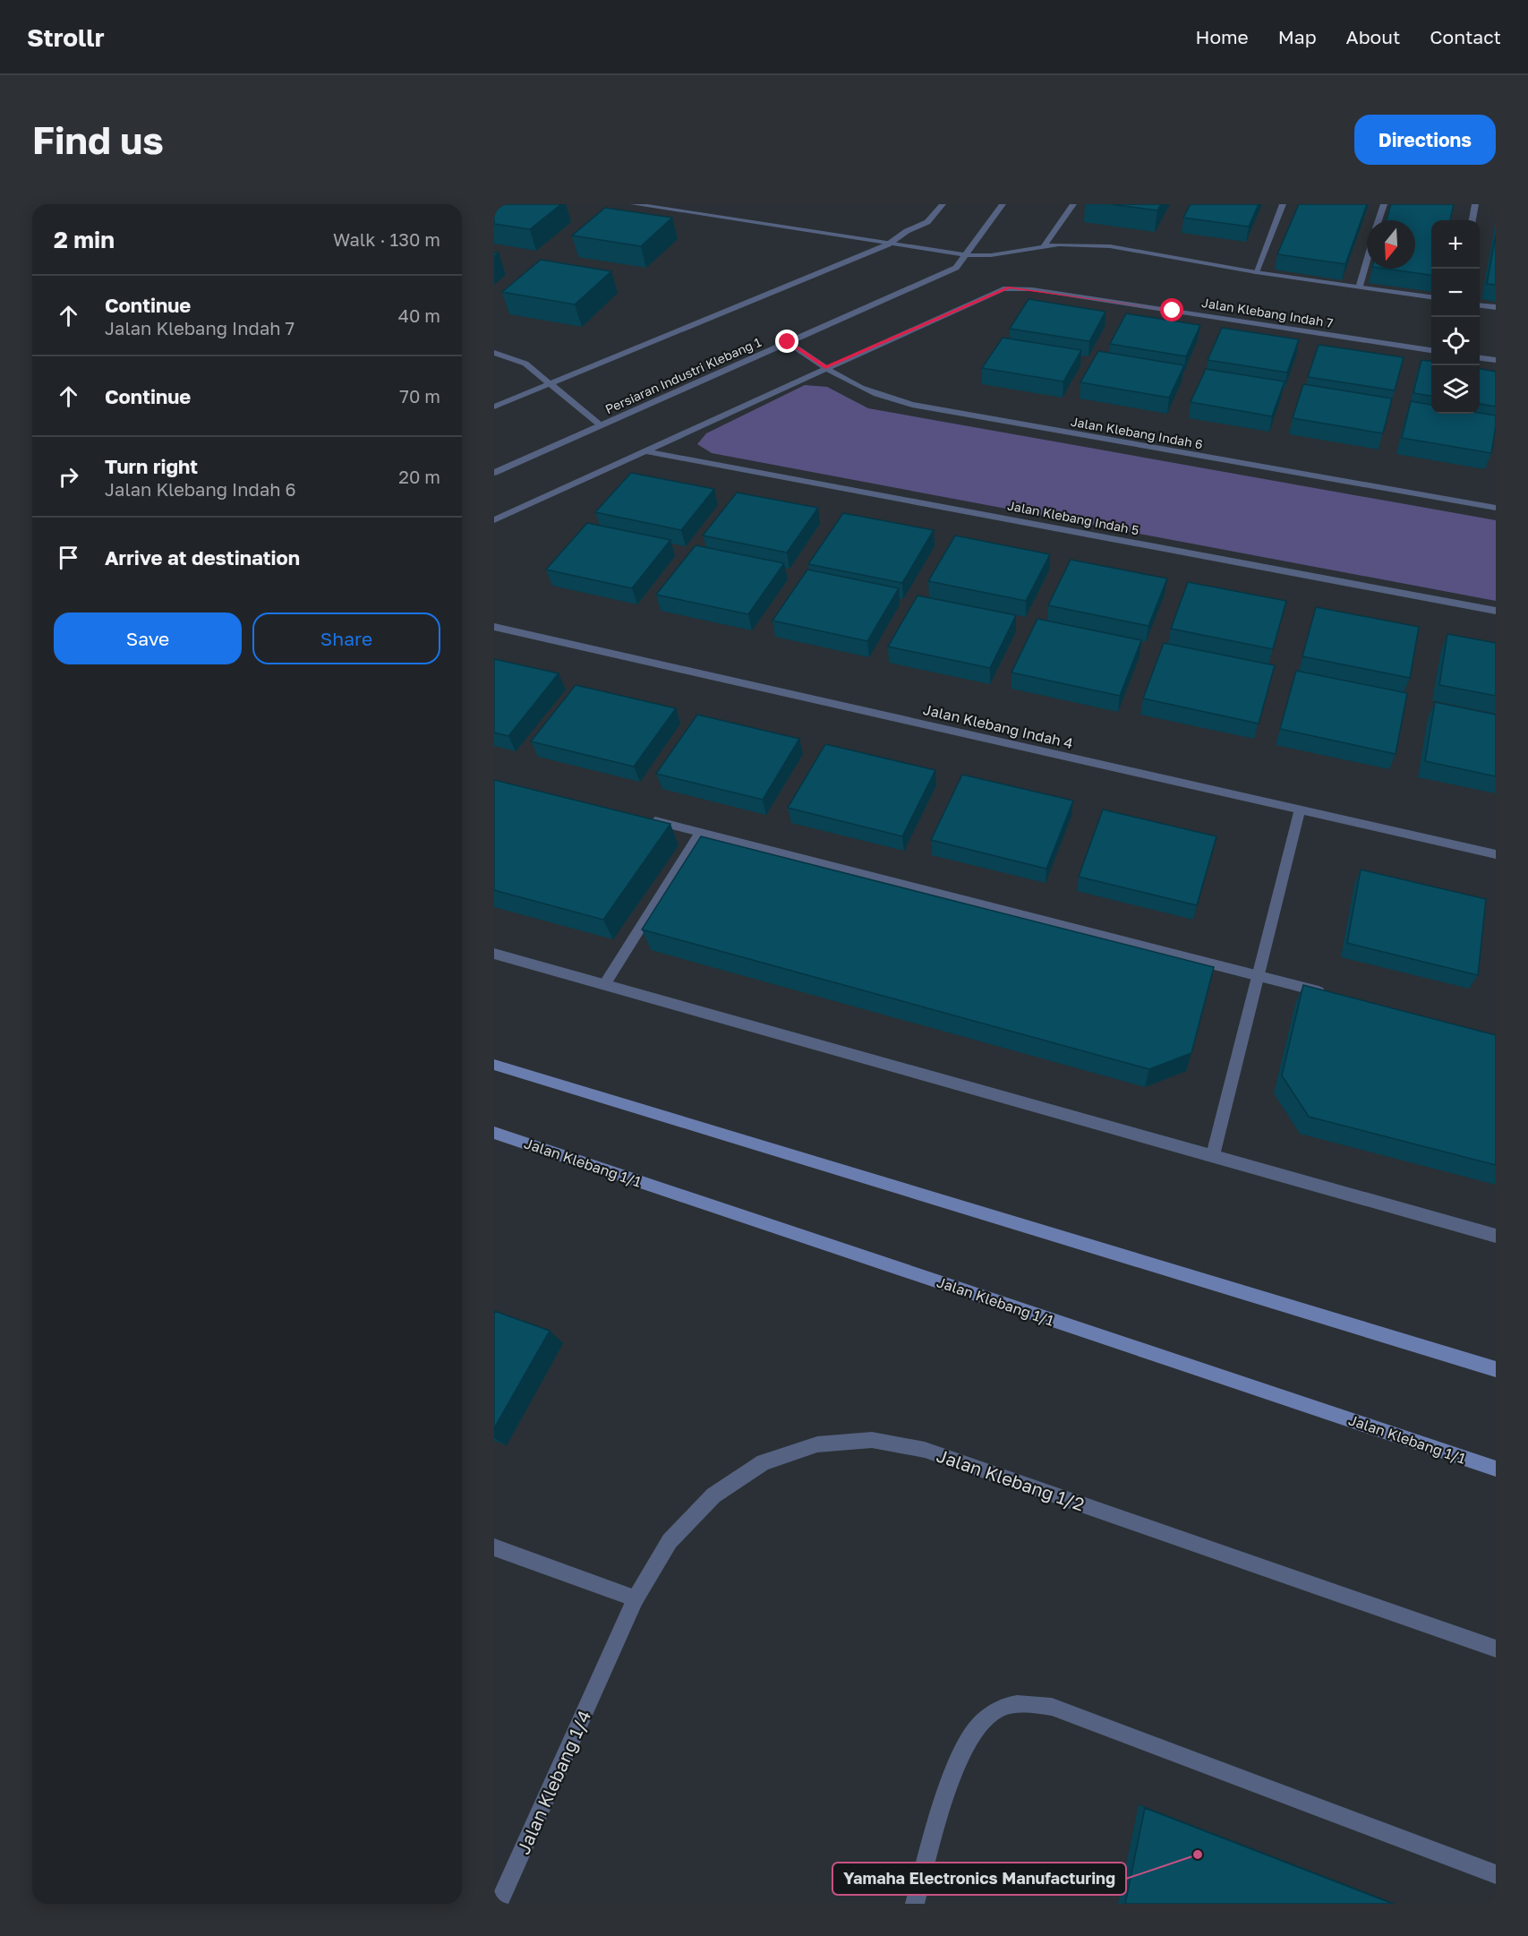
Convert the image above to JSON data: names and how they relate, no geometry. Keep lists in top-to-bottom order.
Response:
{
  "streets": {
    "street": [
      "Jalan Klebang Indah 7",
      "Persiaran Industri Klebang 1",
      "Jalan Klebang Indah 6",
      "Jalan Klebang Indah 5",
      "Jalan Klebang Indah 4",
      "Jalan Klebang 1/1",
      "Jalan Klebang 1/2",
      "Jalan Klebang 1/4"
    ]
  },
  "crossings": [
    ["Jalan Klebang Indah 7", "Jalan Klebang Indah 6"],
    ["Jalan Klebang Indah 7", "Jalan Klebang Indah 5"],
    ["Persiaran Industri Klebang 1", "Jalan Klebang Indah 6"],
    ["Jalan Klebang 1/2", "Jalan Klebang 1/4"]
  ],
  "places": ["Yamaha Electronics Manufacturing"],
  "north": "bottom",
  "page": {
    "header": "Strollr",
    "nav": [
      "Home",
      "Map",
      "About",
      "Contact"
    ],
    "buttons": [
      "Directions",
      ["Save", "Share"]
    ],
    "title": "Find us",
    "heading": ["2 min", "Walk · 130 m"],
    "map_buttons": ["+", "−"],
    "list": [
      ["Continue", "Jalan Klebang Indah 7", "40 m"],
      ["Continue", "70 m"],
      ["Turn right", "Jalan Klebang Indah 6", "20 m"],
      "Arrive at destination"
    ]
  }
}
